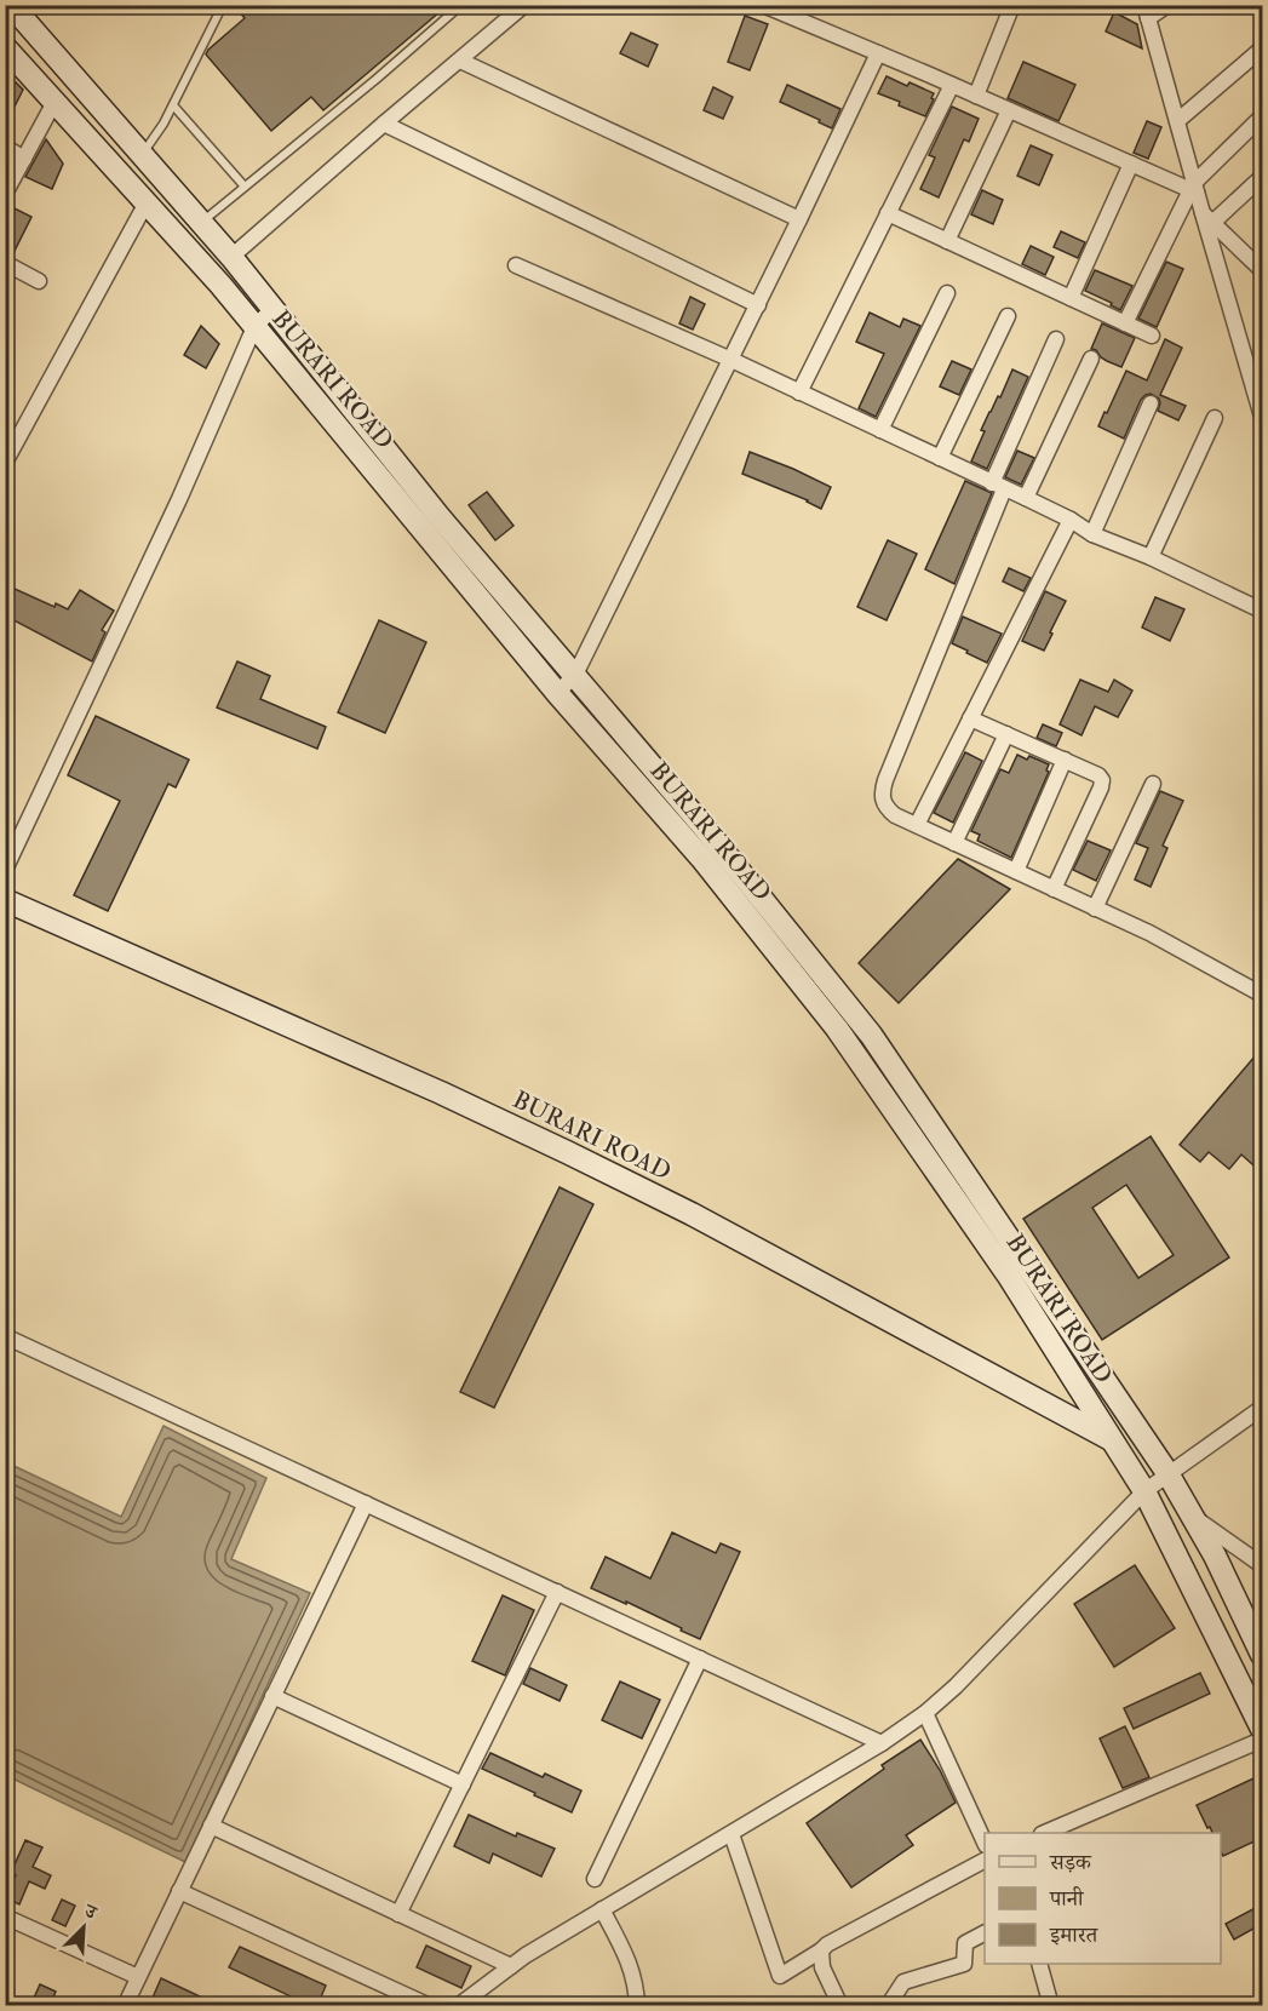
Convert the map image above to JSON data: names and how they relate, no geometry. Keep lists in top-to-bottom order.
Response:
{
  "streets": {
    "main road": ["BURARI ROAD"]
  },
  "legend": ["सड़क", "पानी", "इमारत"],
  "north": "top right"
}
